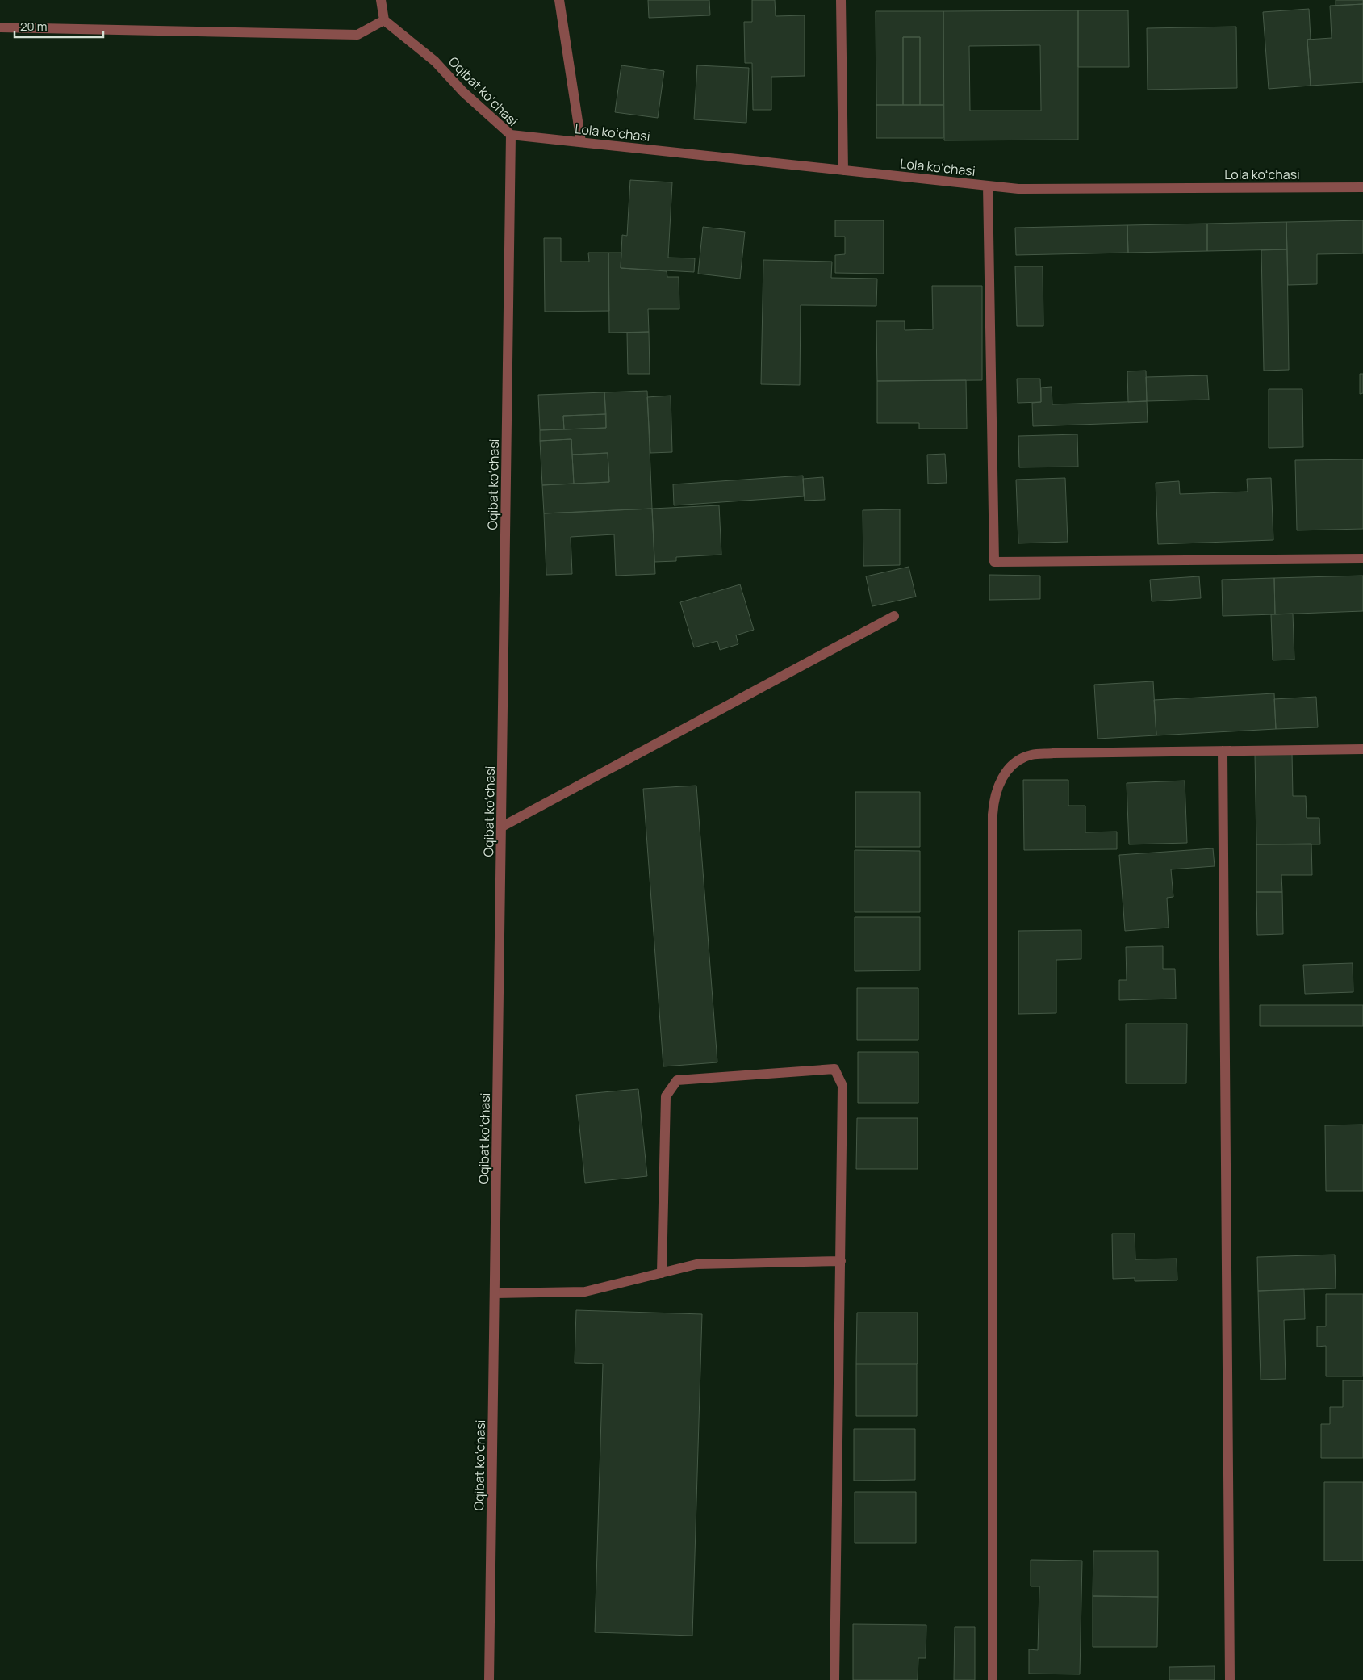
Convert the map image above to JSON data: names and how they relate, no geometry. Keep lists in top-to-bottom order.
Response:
{
  "streets": {
    "street": ["Oqibat koʻchasi", "Lola koʻchasi"]
  },
  "crossings": [
    ["Oqibat koʻchasi", "Lola koʻchasi"]
  ],
  "scale_bar": "20 m"
}
